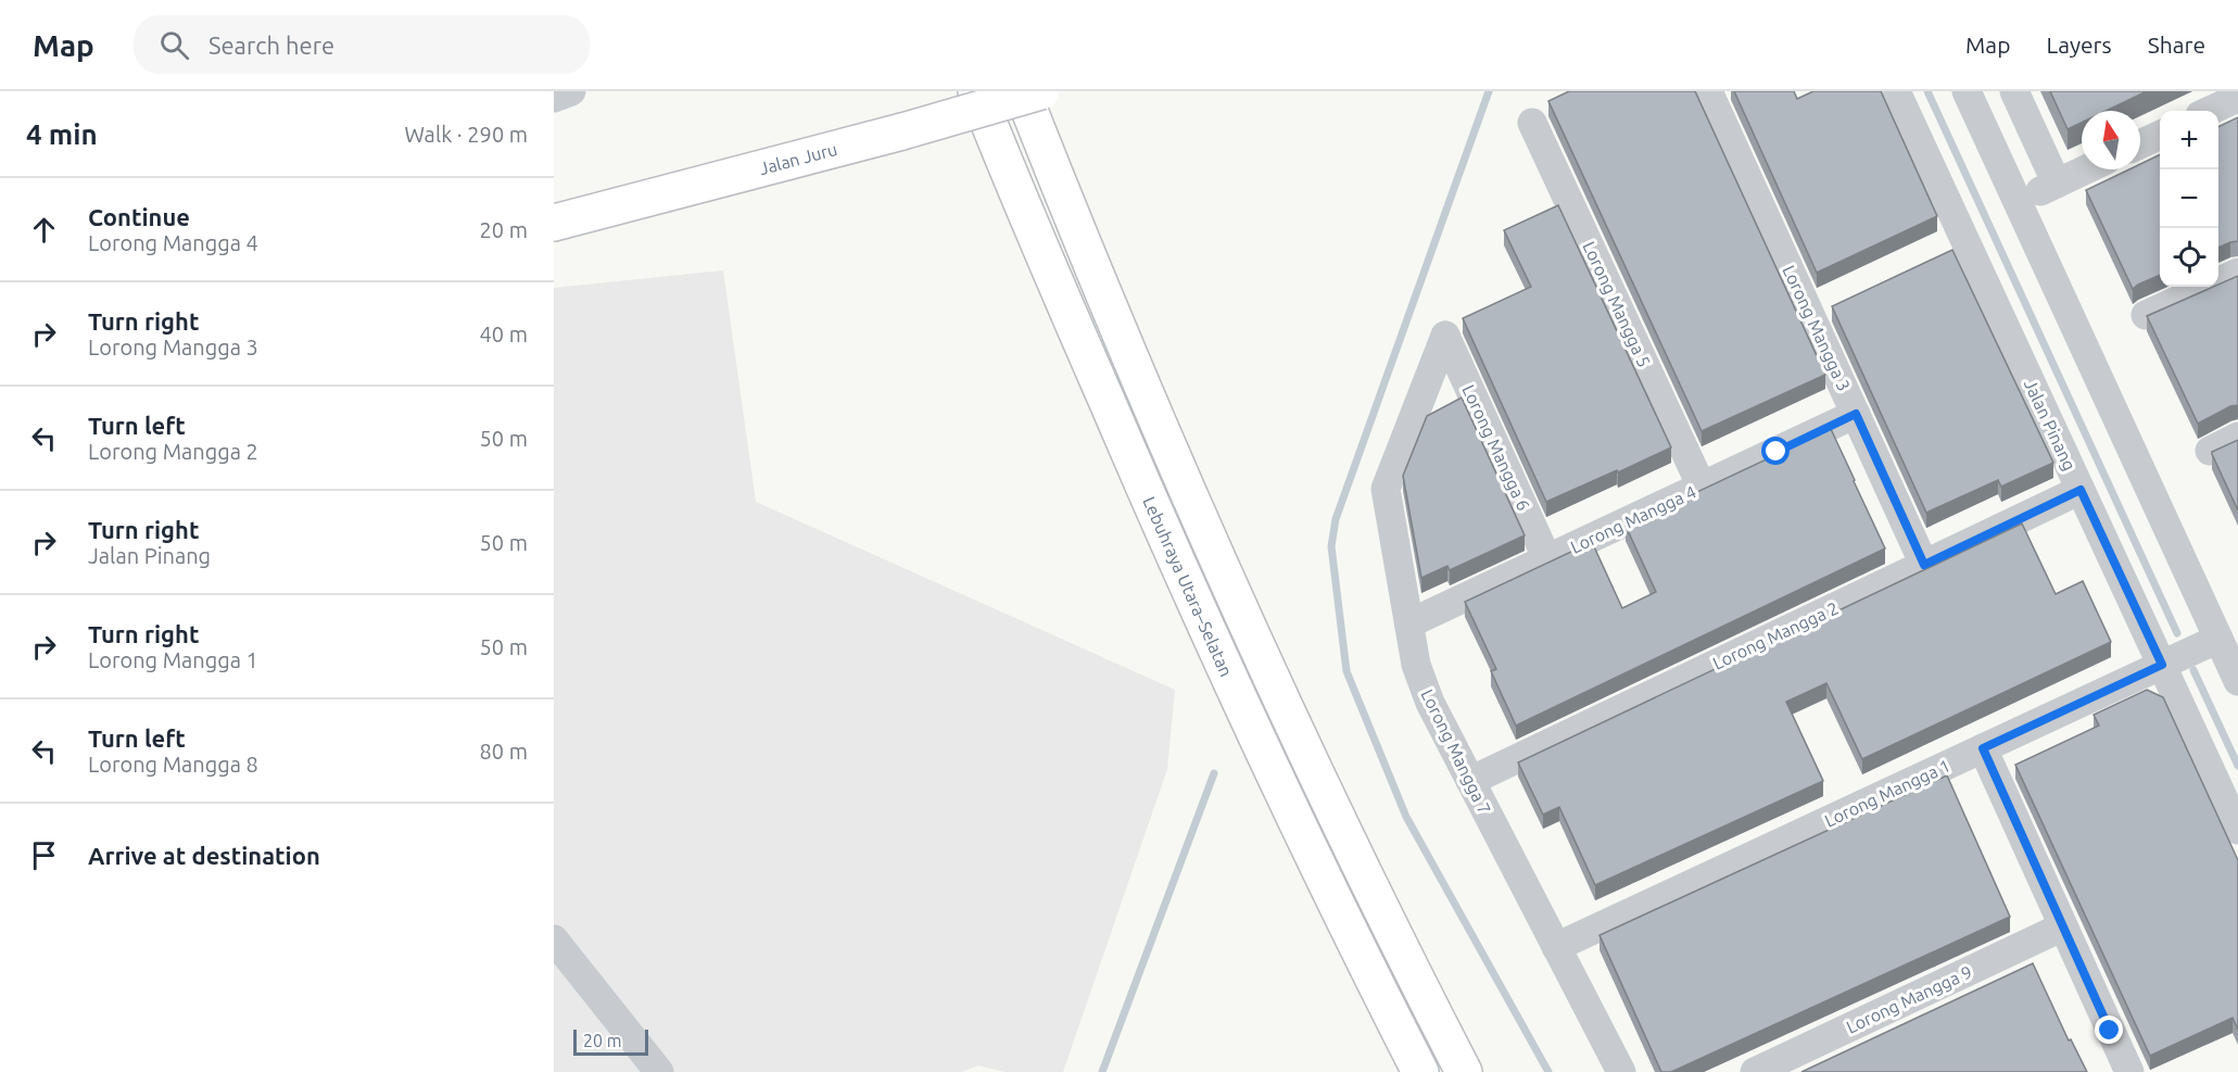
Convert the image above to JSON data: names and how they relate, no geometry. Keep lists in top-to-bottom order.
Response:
{
  "streets": {
    "main road": ["Jalan Juru", "Lebuhraya Utara–Selatan"],
    "street": [
      "Lorong Mangga 5",
      "Lorong Mangga 3",
      "Jalan Pinang",
      "Lorong Mangga 6",
      "Lorong Mangga 4",
      "Lorong Mangga 2",
      "Lorong Mangga 7",
      "Lorong Mangga 1",
      "Lorong Mangga 9"
    ]
  },
  "crossings": [
    ["Lorong Mangga 5", "Lorong Mangga 4"],
    ["Lorong Mangga 3", "Lorong Mangga 4"],
    ["Lorong Mangga 3", "Lorong Mangga 2"],
    ["Jalan Pinang", "Lorong Mangga 2"],
    ["Jalan Pinang", "Lorong Mangga 1"],
    ["Lorong Mangga 6", "Lorong Mangga 4"],
    ["Lorong Mangga 6", "Lorong Mangga 7"],
    ["Lorong Mangga 4", "Lorong Mangga 7"],
    ["Lorong Mangga 2", "Lorong Mangga 7"],
    ["Lorong Mangga 7", "Lorong Mangga 1"]
  ],
  "scale_bar": "20 m",
  "north": "top",
  "page": {
    "header": "Map",
    "search": "Search here",
    "nav": ["Map", "Layers", "Share"],
    "heading": ["4 min", "Walk · 290 m"],
    "map_buttons": ["+", "−"],
    "list": [
      ["Continue", "Lorong Mangga 4", "20 m"],
      ["Turn right", "Lorong Mangga 3", "40 m"],
      ["Turn left", "Lorong Mangga 2", "50 m"],
      ["Turn right", "Jalan Pinang", "50 m"],
      ["Turn right", "Lorong Mangga 1", "50 m"],
      ["Turn left", "Lorong Mangga 8", "80 m"],
      "Arrive at destination"
    ],
    "scale": "20 m"
  }
}
